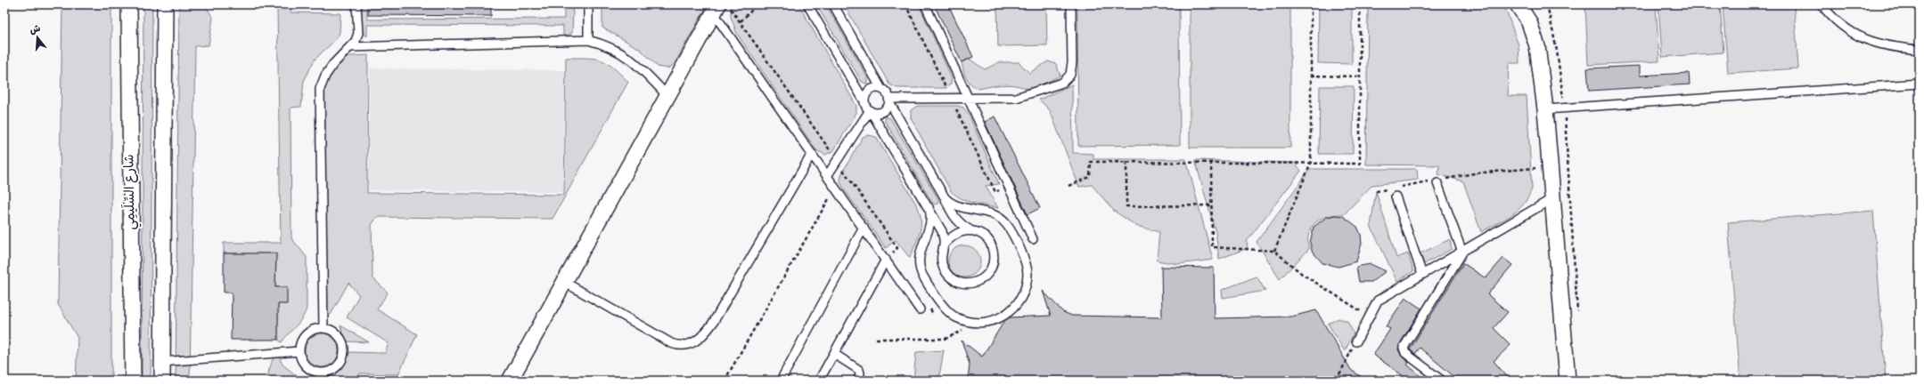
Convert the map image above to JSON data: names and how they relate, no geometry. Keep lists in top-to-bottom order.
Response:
{
  "streets": {
    "street": ["شارع السِّلَيمِي"]
  },
  "north": "top"
}
